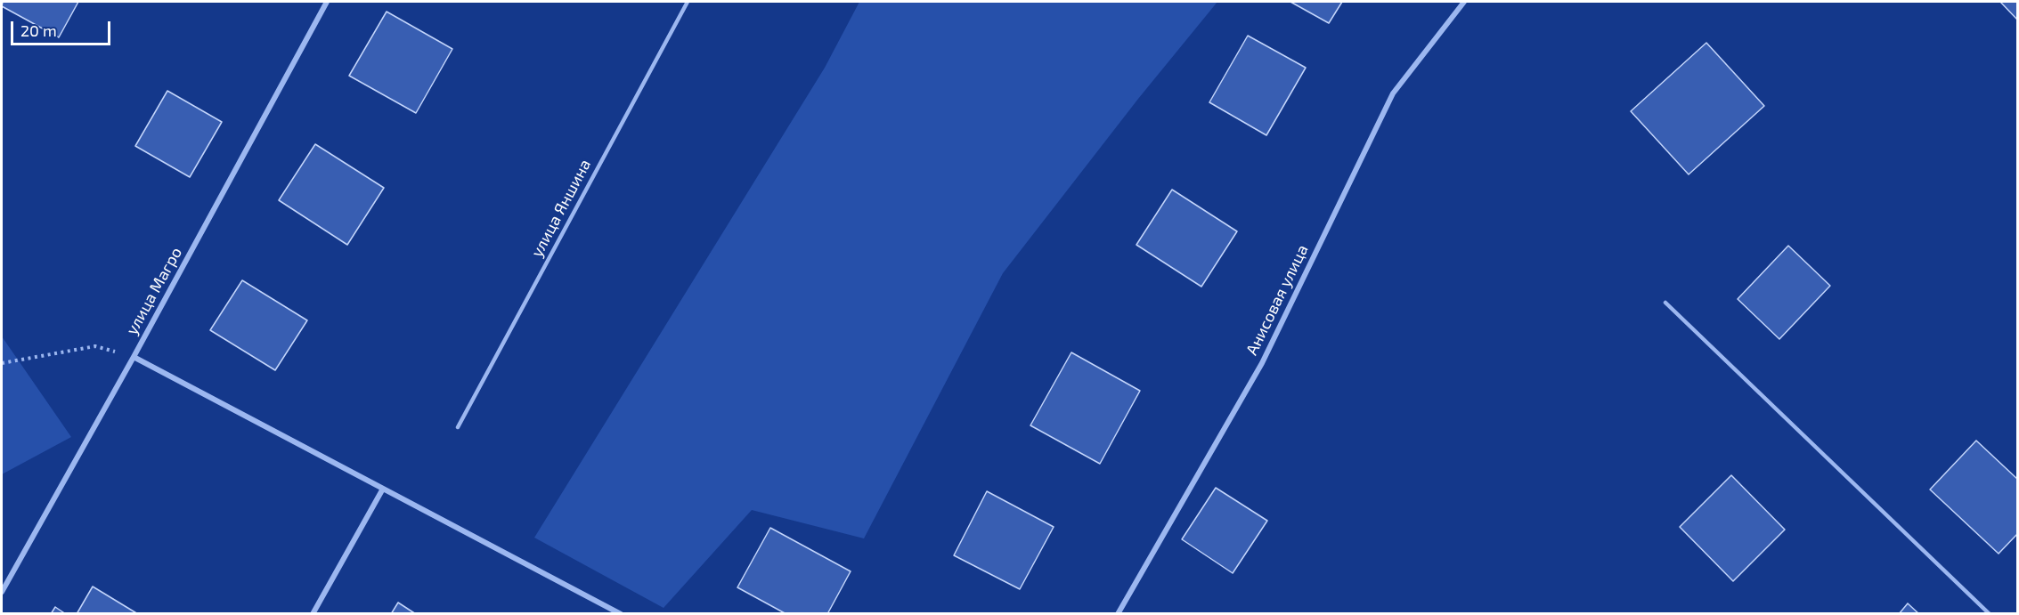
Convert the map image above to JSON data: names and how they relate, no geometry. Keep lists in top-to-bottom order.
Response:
{
  "streets": {
    "street": ["улица Магро", "Анисовая улица"],
    "lane": ["улица Яншина"]
  },
  "scale_bar": "20 m"
}
